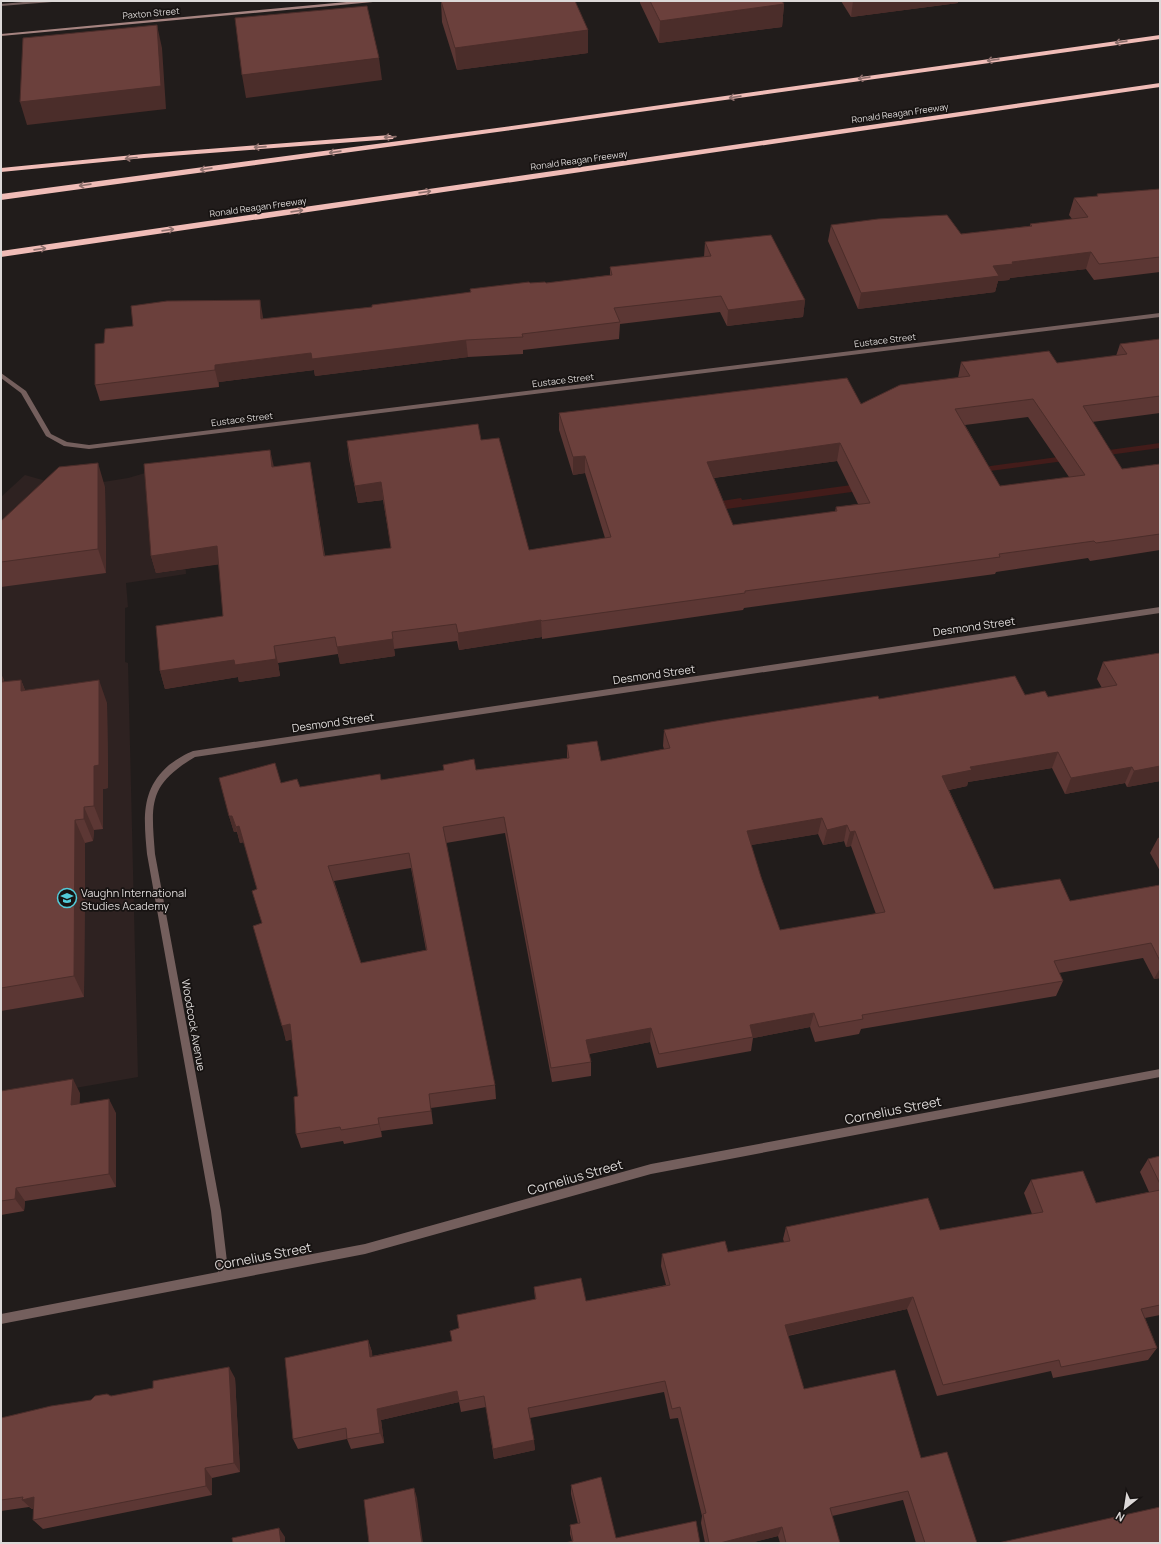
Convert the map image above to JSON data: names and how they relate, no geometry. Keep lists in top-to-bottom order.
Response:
{
  "streets": {
    "highway": ["Ronald Reagan Freeway"],
    "street": [
      "Paxton Street",
      "Eustace Street",
      "Desmond Street",
      "Woodcock Avenue",
      "Cornelius Street"
    ]
  },
  "crossings": [
    ["Desmond Street", "Woodcock Avenue"],
    ["Woodcock Avenue", "Cornelius Street"]
  ],
  "places": {
    "school or university": ["Vaughn International Studies Academy"]
  },
  "north": "bottom left"
}
